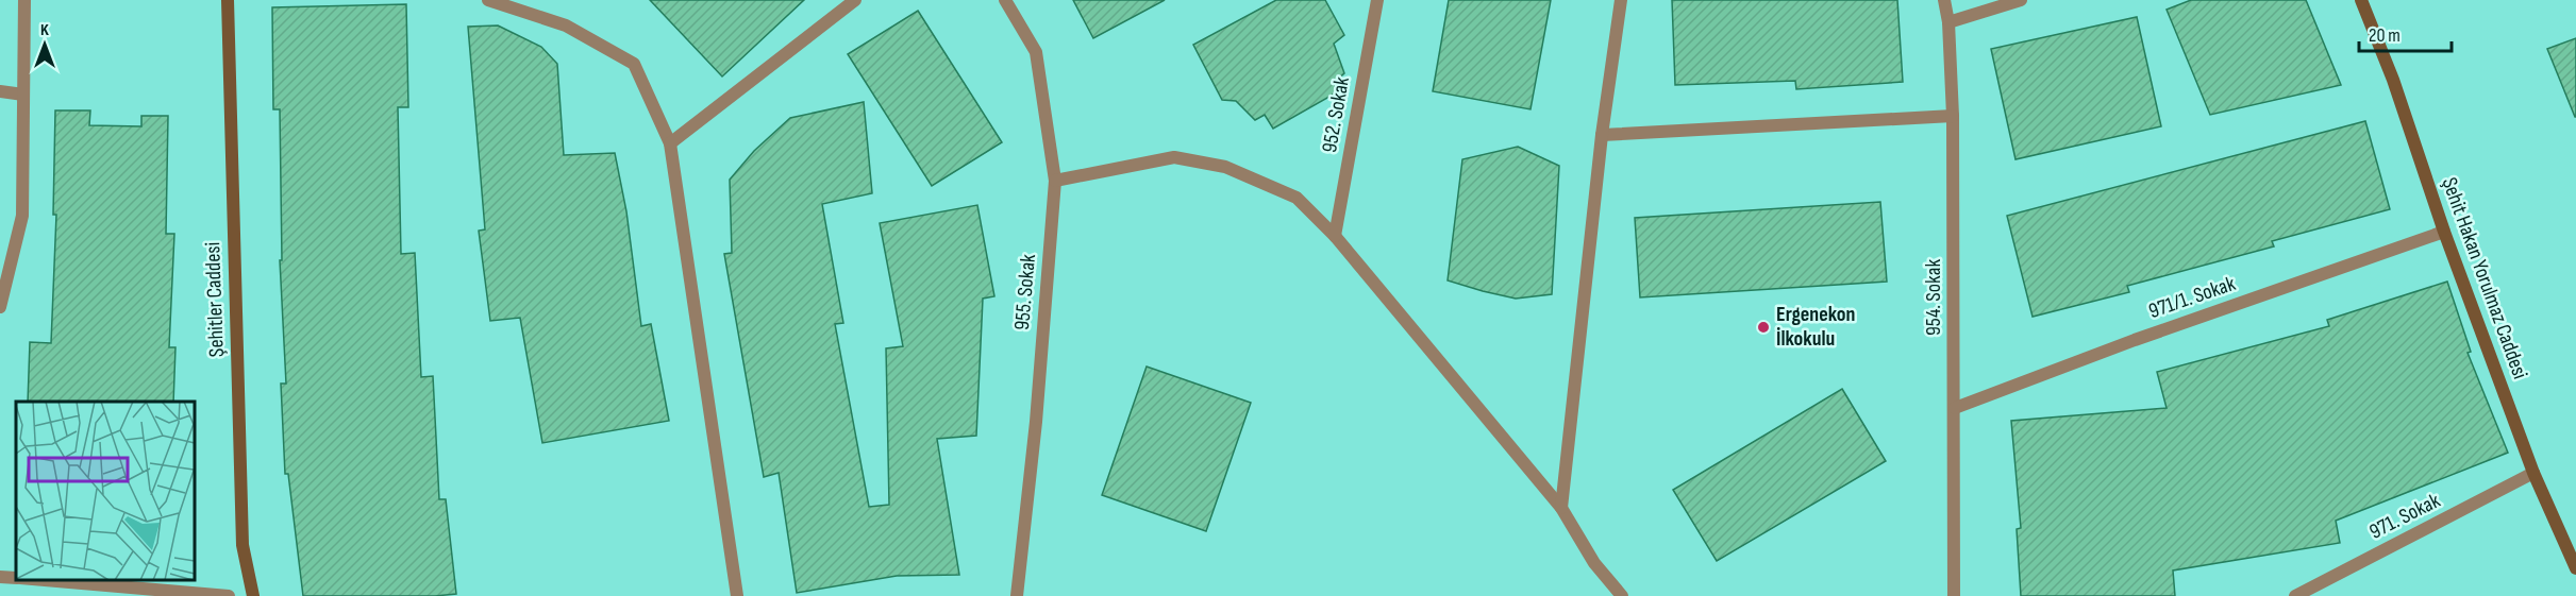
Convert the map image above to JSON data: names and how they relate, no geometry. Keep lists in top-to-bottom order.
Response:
{
  "streets": {
    "street": [
      "952. Sokak",
      "Şehit Hakan Yorulmaz Caddesi",
      "955. Sokak",
      "954. Sokak",
      "971/1. Sokak",
      "Şehitler Caddesi",
      "971. Sokak"
    ]
  },
  "crossings": [
    ["Şehit Hakan Yorulmaz Caddesi", "971/1. Sokak"],
    ["Şehit Hakan Yorulmaz Caddesi", "971. Sokak"],
    ["954. Sokak", "971/1. Sokak"]
  ],
  "places": ["Ergenekon İlkokulu"],
  "scale_bar": "20 m",
  "north": "top"
}
